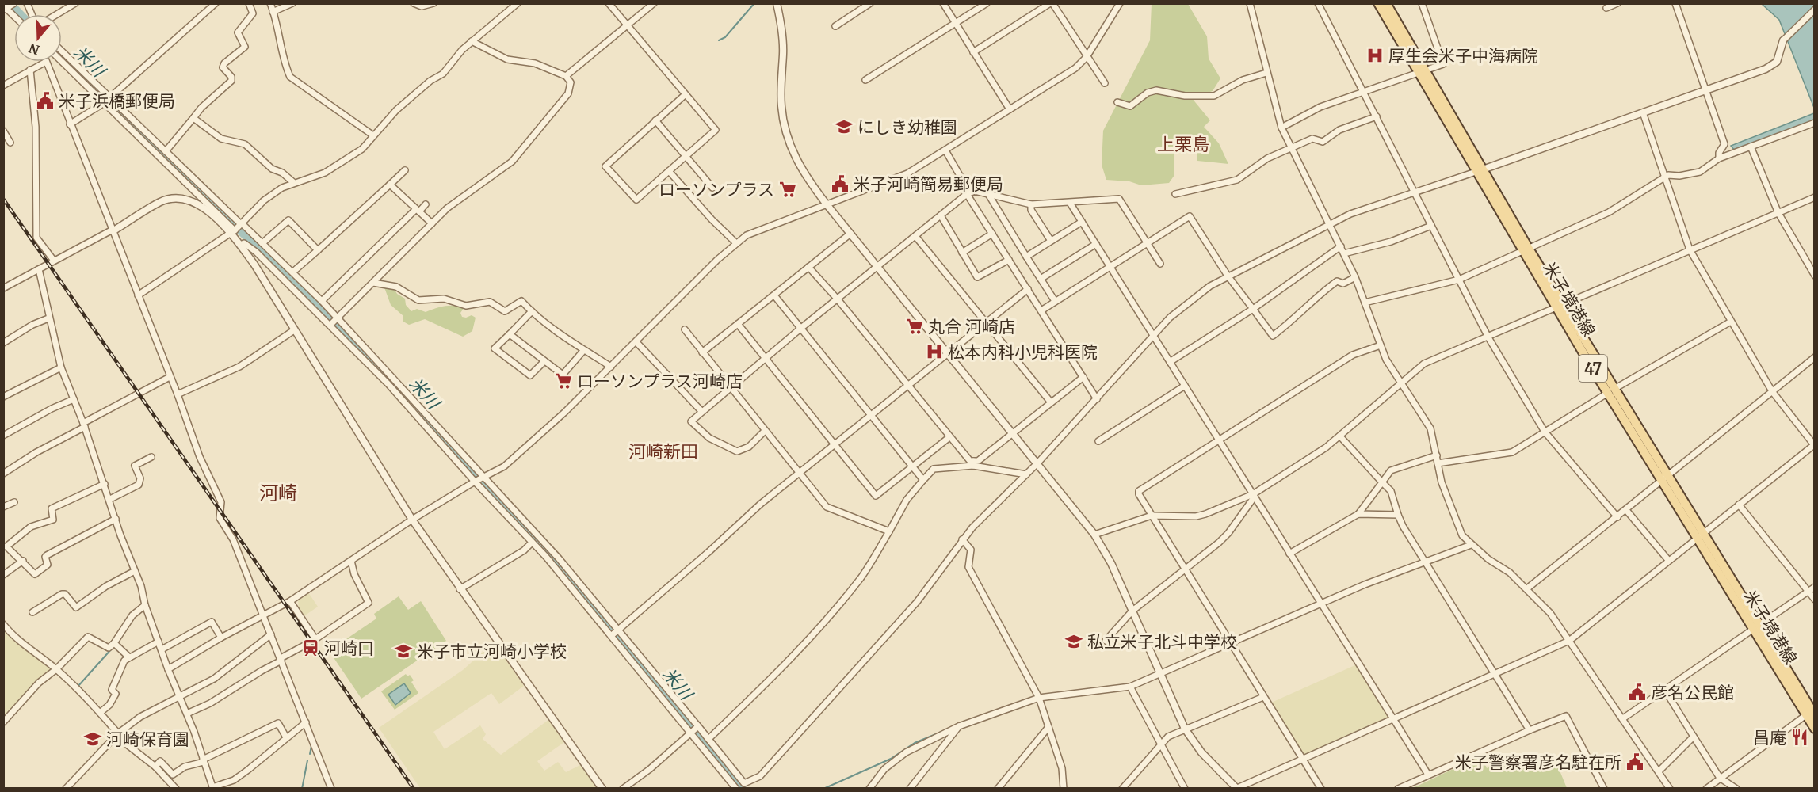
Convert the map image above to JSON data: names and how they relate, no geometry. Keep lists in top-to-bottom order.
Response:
{
  "streets": {
    "main road": ["米子境港線", "47"]
  },
  "districts": ["上栗島", "河崎新田", "河崎"],
  "water": ["米川"],
  "places": {
    "hospital": ["厚生会米子中海病院", "松本内科小児科医院"],
    "public building": [
      "米子浜橋郵便局",
      "米子河崎簡易郵便局",
      "彦名公民館",
      "米子警察署彦名駐在所"
    ],
    "school or university": [
      "にしき幼稚園",
      "私立米子北斗中学校",
      "米子市立河崎小学校",
      "河崎保育園"
    ],
    "supermarket": ["ローソンプラス", "丸合 河崎店", "ローソンプラス河崎店"],
    "station": ["河崎口"],
    "restaurant": ["昌庵"]
  },
  "north": "bottom"
}
